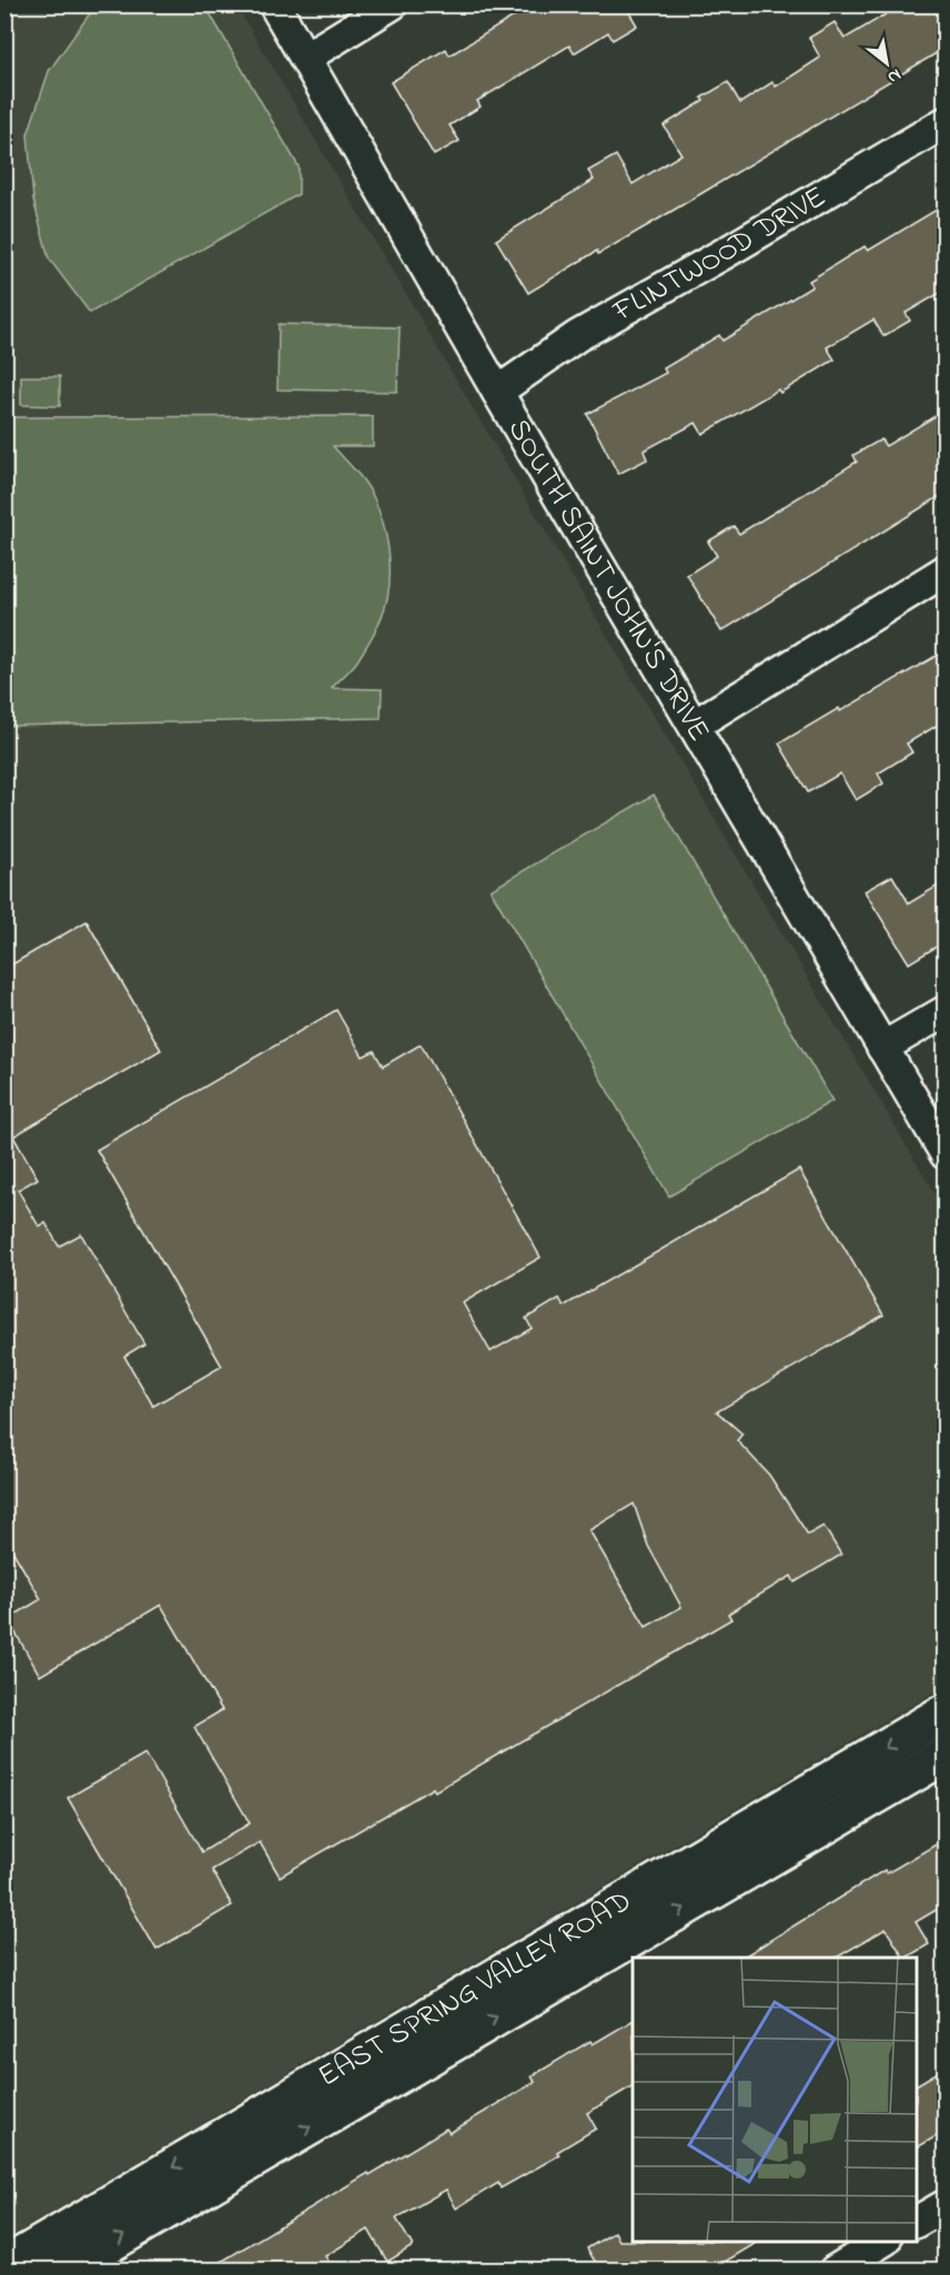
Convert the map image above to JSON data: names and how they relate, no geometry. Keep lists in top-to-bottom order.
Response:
{
  "streets": {
    "street": ["FLINTWOOD DRIVE", "SOUTH SAINT JOHN'S DRIVE", "EAST SPRING VALLEY ROAD"]
  },
  "crossings": [
    ["FLINTWOOD DRIVE", "SOUTH SAINT JOHN'S DRIVE"]
  ],
  "north": "bottom right"
}
